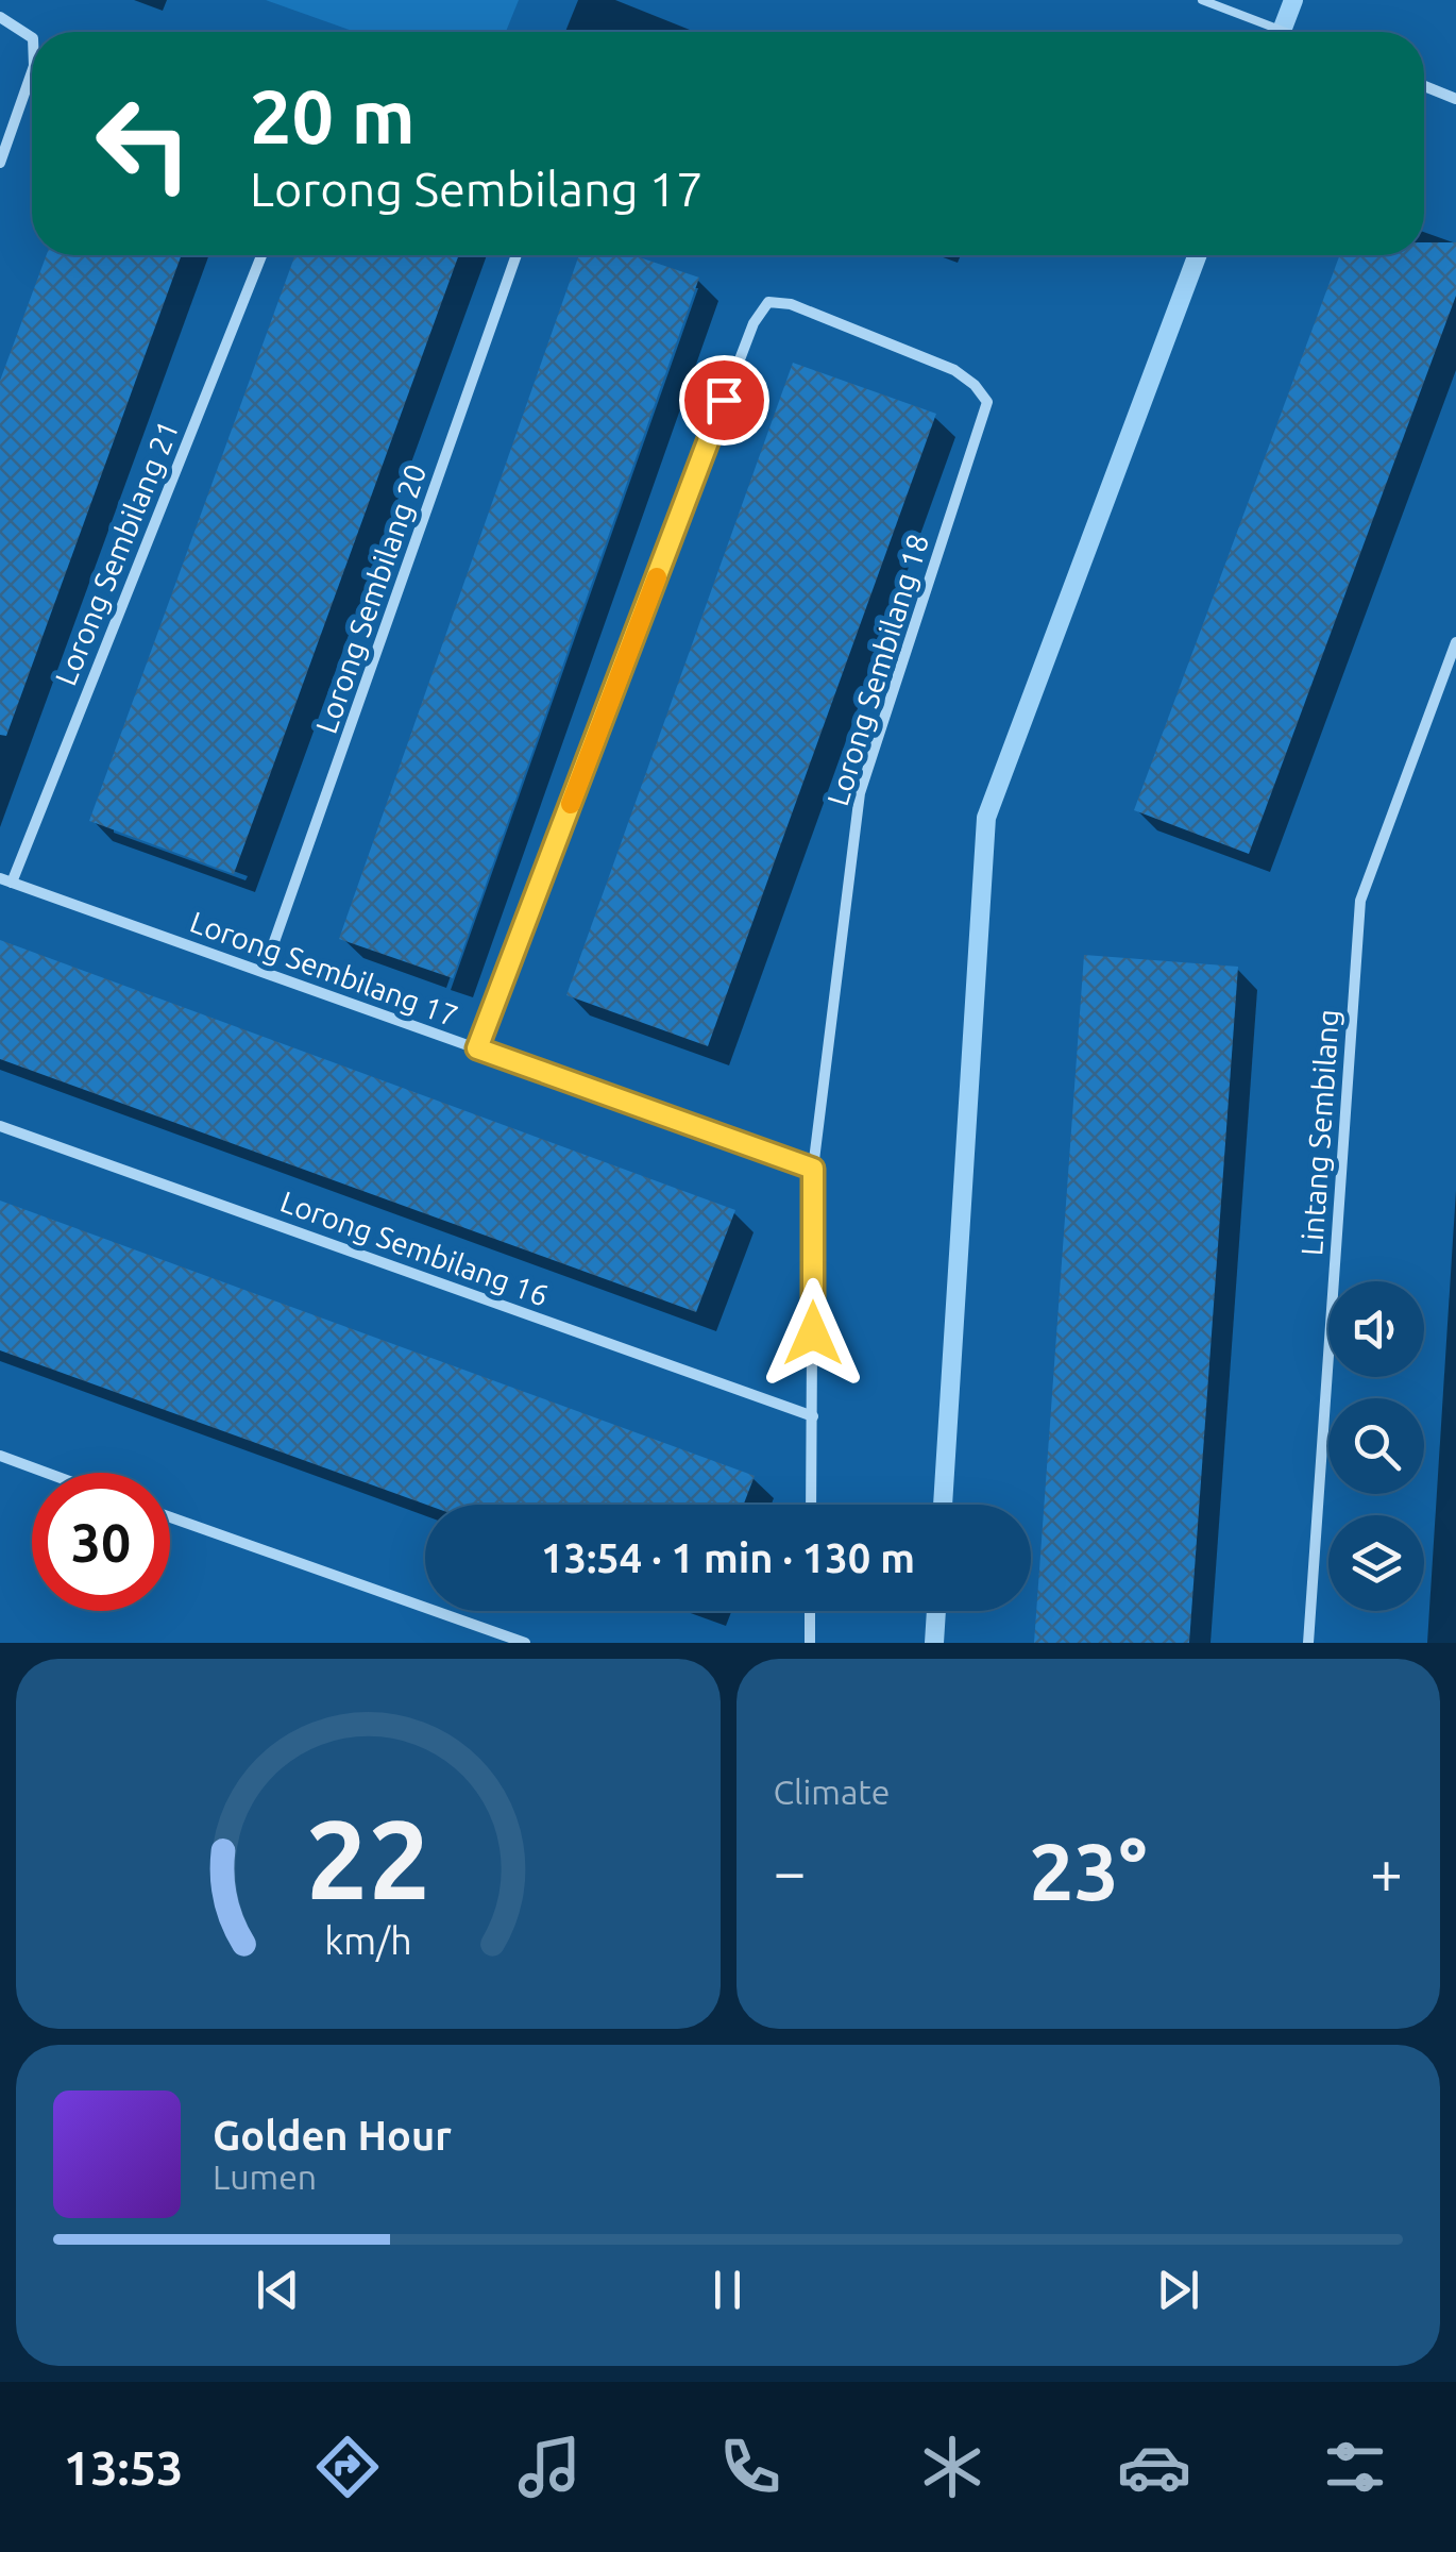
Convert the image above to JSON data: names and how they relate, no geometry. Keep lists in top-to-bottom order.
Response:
{
  "streets": {
    "street": [
      "Lorong Sembilang 21",
      "Lorong Sembilang 20",
      "Lorong Sembilang 18",
      "Lorong Sembilang 17",
      "Lintang Sembilang",
      "Lorong Sembilang 16"
    ]
  },
  "crossings": [
    ["Lorong Sembilang 21", "Lorong Sembilang 17"],
    ["Lorong Sembilang 20", "Lorong Sembilang 17"],
    ["Lorong Sembilang 18", "Lorong Sembilang 17"]
  ],
  "page": {
    "turn": ["20 m", "Lorong Sembilang 17"],
    "limit": "30",
    "trip": "13:54 · 1 min · 130 m",
    "tile": "Climate",
    "heat": ["−", "23°", "+"],
    "song": ["Golden Hour", "Lumen"],
    "tabs": "13:53",
    "gauge": ["22", "km/h"]
  }
}
